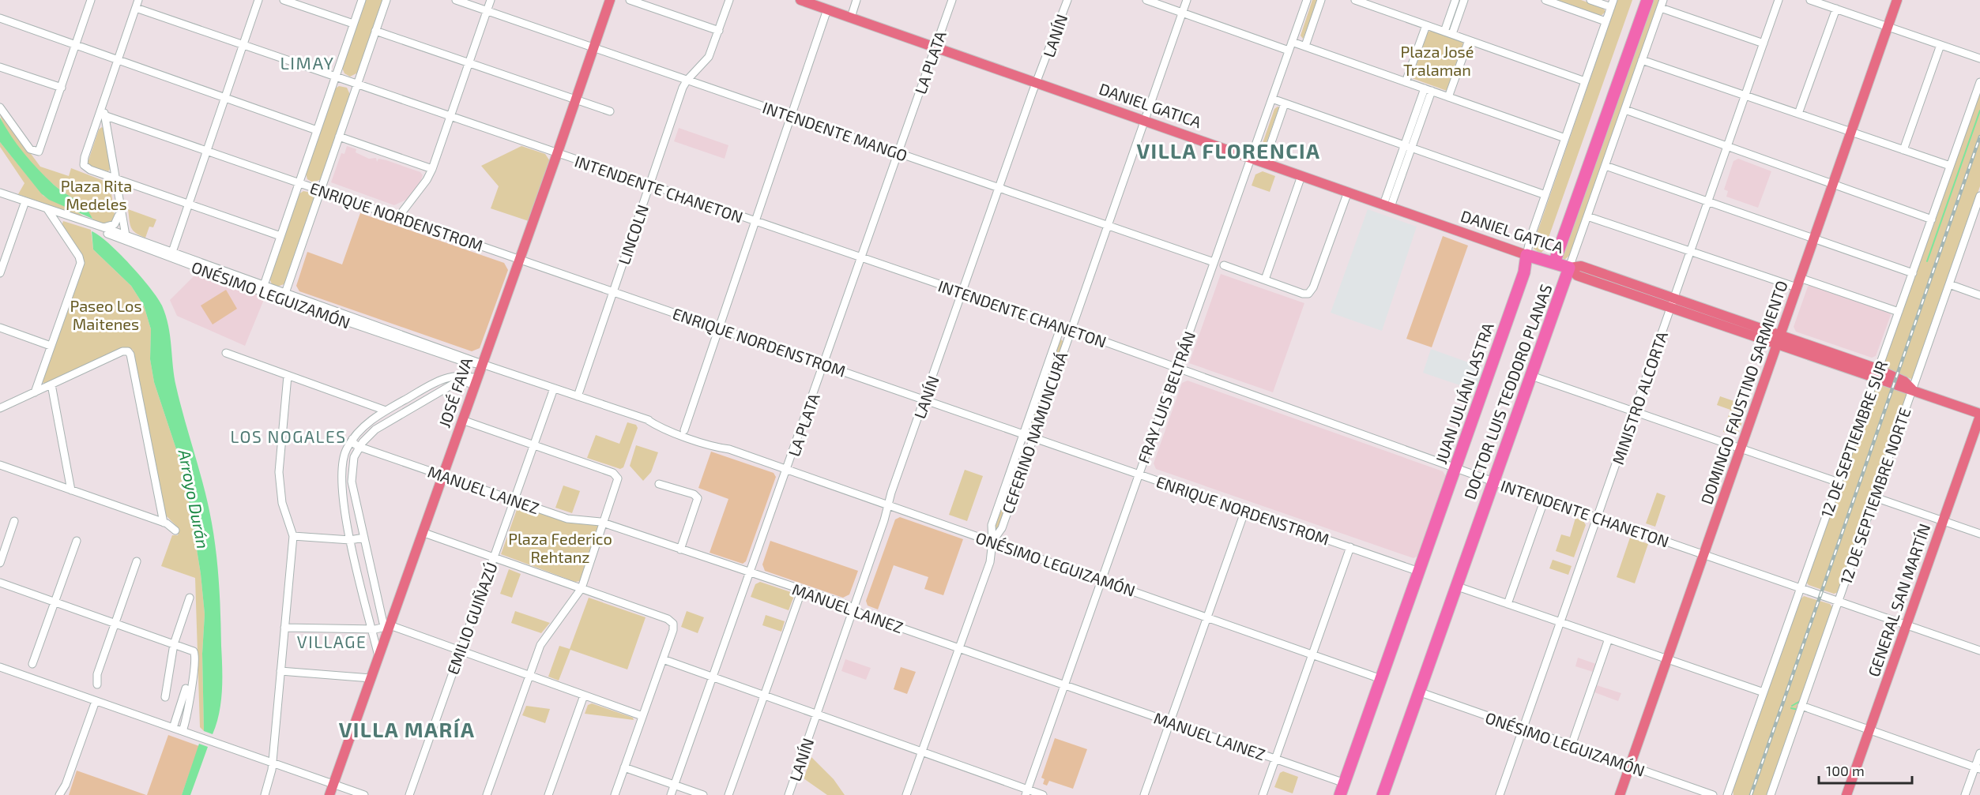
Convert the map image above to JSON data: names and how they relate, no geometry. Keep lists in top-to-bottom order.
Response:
{
  "streets": {
    "highway": ["DANIEL GATICA", "DOCTOR LUIS TEODORO PLANAS", "JUAN JULIÁN LASTRA"],
    "main road": ["JOSÉ FAVA", "DOMINGO FAUSTINO SARMIENTO", "GENERAL SAN MARTÍN"],
    "street": [
      "LANÍN",
      "LA PLATA",
      "INTENDENTE MANGO",
      "INTENDENTE CHANETON",
      "ENRIQUE NORDENSTROM",
      "LINCOLN",
      "ONÉSIMO LEGUIZAMÓN",
      "FRAY LUIS BELTRÁN",
      "MINISTRO ALCORTA",
      "CEFERINO NAMUNCURÁ",
      "12 DE SEPTIEMBRE SUR",
      "MANUEL LAINEZ",
      "12 DE SEPTIEMBRE NORTE",
      "EMILIO GUIÑAZÚ"
    ]
  },
  "crossings": [
    ["LANÍN", "DANIEL GATICA"],
    ["LANÍN", "INTENDENTE MANGO"],
    ["LANÍN", "INTENDENTE CHANETON"],
    ["LANÍN", "ENRIQUE NORDENSTROM"],
    ["LANÍN", "ONÉSIMO LEGUIZAMÓN"],
    ["LANÍN", "MANUEL LAINEZ"],
    ["LA PLATA", "DANIEL GATICA"],
    ["LA PLATA", "INTENDENTE MANGO"],
    ["LA PLATA", "INTENDENTE CHANETON"],
    ["LA PLATA", "ENRIQUE NORDENSTROM"],
    ["LA PLATA", "ONÉSIMO LEGUIZAMÓN"],
    ["LA PLATA", "MANUEL LAINEZ"],
    ["DANIEL GATICA", "DOCTOR LUIS TEODORO PLANAS"],
    ["DANIEL GATICA", "DOMINGO FAUSTINO SARMIENTO"],
    ["DANIEL GATICA", "JUAN JULIÁN LASTRA"],
    ["DANIEL GATICA", "FRAY LUIS BELTRÁN"],
    ["DANIEL GATICA", "MINISTRO ALCORTA"],
    ["DANIEL GATICA", "CEFERINO NAMUNCURÁ"],
    ["DANIEL GATICA", "12 DE SEPTIEMBRE SUR"],
    ["DANIEL GATICA", "12 DE SEPTIEMBRE NORTE"],
    ["DANIEL GATICA", "GENERAL SAN MARTÍN"],
    ["INTENDENTE MANGO", "LINCOLN"],
    ["INTENDENTE MANGO", "JOSÉ FAVA"],
    ["INTENDENTE MANGO", "FRAY LUIS BELTRÁN"],
    ["INTENDENTE MANGO", "CEFERINO NAMUNCURÁ"],
    ["INTENDENTE CHANETON", "LINCOLN"],
    ["INTENDENTE CHANETON", "DOCTOR LUIS TEODORO PLANAS"],
    ["INTENDENTE CHANETON", "JOSÉ FAVA"],
    ["INTENDENTE CHANETON", "DOMINGO FAUSTINO SARMIENTO"],
    ["INTENDENTE CHANETON", "JUAN JULIÁN LASTRA"],
    ["INTENDENTE CHANETON", "FRAY LUIS BELTRÁN"],
    ["INTENDENTE CHANETON", "MINISTRO ALCORTA"],
    ["INTENDENTE CHANETON", "CEFERINO NAMUNCURÁ"],
    ["INTENDENTE CHANETON", "12 DE SEPTIEMBRE SUR"],
    ["INTENDENTE CHANETON", "12 DE SEPTIEMBRE NORTE"],
    ["INTENDENTE CHANETON", "GENERAL SAN MARTÍN"],
    ["ENRIQUE NORDENSTROM", "LINCOLN"],
    ["ENRIQUE NORDENSTROM", "JOSÉ FAVA"],
    ["ENRIQUE NORDENSTROM", "JUAN JULIÁN LASTRA"],
    ["ENRIQUE NORDENSTROM", "FRAY LUIS BELTRÁN"],
    ["ENRIQUE NORDENSTROM", "CEFERINO NAMUNCURÁ"],
    ["LINCOLN", "ONÉSIMO LEGUIZAMÓN"],
    ["ONÉSIMO LEGUIZAMÓN", "DOCTOR LUIS TEODORO PLANAS"],
    ["ONÉSIMO LEGUIZAMÓN", "JOSÉ FAVA"],
    ["ONÉSIMO LEGUIZAMÓN", "DOMINGO FAUSTINO SARMIENTO"],
    ["ONÉSIMO LEGUIZAMÓN", "JUAN JULIÁN LASTRA"],
    ["ONÉSIMO LEGUIZAMÓN", "FRAY LUIS BELTRÁN"],
    ["ONÉSIMO LEGUIZAMÓN", "MINISTRO ALCORTA"],
    ["ONÉSIMO LEGUIZAMÓN", "CEFERINO NAMUNCURÁ"],
    ["ONÉSIMO LEGUIZAMÓN", "EMILIO GUIÑAZÚ"],
    ["JOSÉ FAVA", "MANUEL LAINEZ"],
    ["JUAN JULIÁN LASTRA", "MANUEL LAINEZ"],
    ["FRAY LUIS BELTRÁN", "MANUEL LAINEZ"],
    ["CEFERINO NAMUNCURÁ", "MANUEL LAINEZ"],
    ["MANUEL LAINEZ", "EMILIO GUIÑAZÚ"]
  ],
  "districts": [
    "LIMAY",
    "VILLA FLORENCIA",
    "LOS NOGALES",
    "VILLAGE",
    "VILLA MARÍA"
  ],
  "water": ["Arroyo Durán"],
  "parks": [
    "Plaza José Tralaman",
    "Plaza Rita Medeles",
    "Paseo Los Maitenes",
    "Plaza Federico Rehtanz"
  ],
  "scale_bar": "100 m"
}
